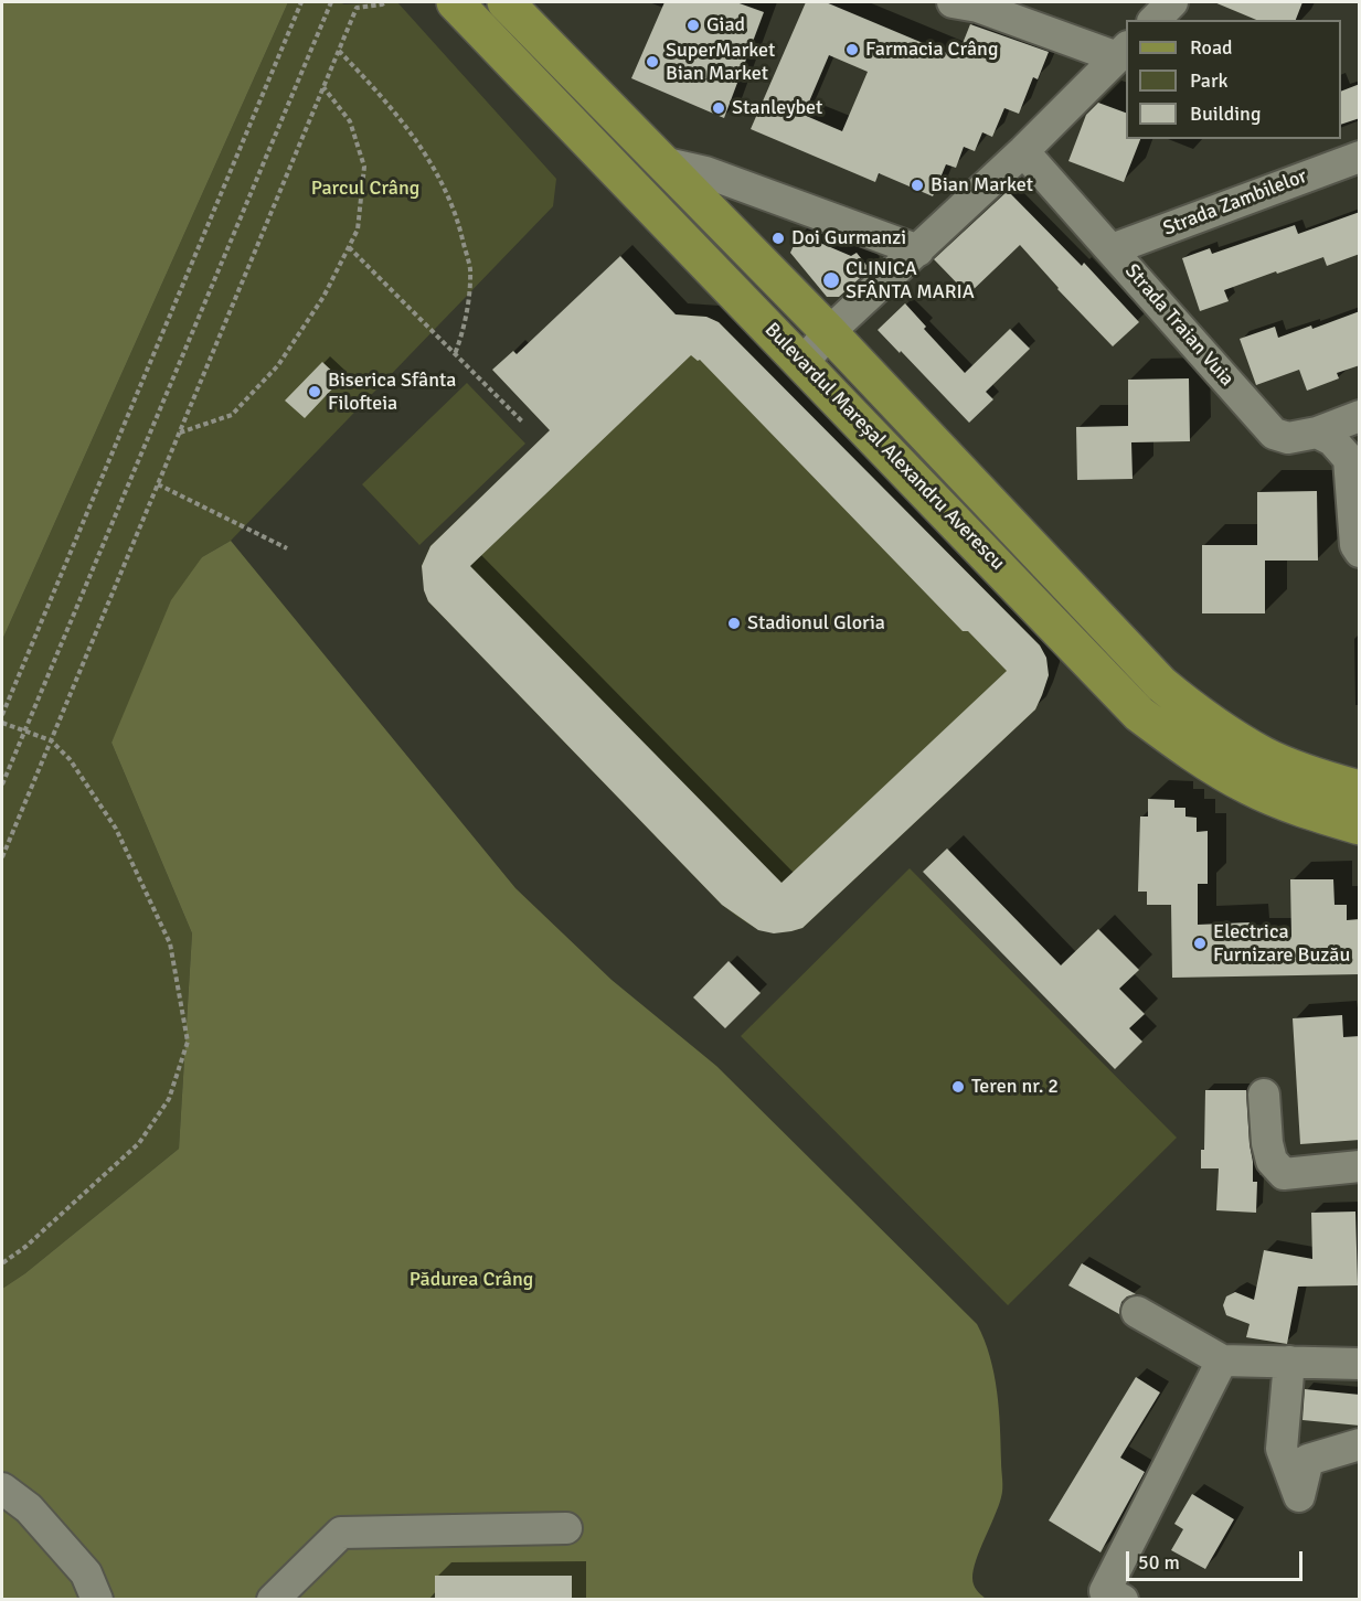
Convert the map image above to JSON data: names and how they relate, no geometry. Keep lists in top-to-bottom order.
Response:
{
  "streets": {
    "main road": ["Bulevardul Mareșal Alexandru Averescu"],
    "street": ["Strada Zambilelor", "Strada Traian Vuia"]
  },
  "crossings": [
    ["Strada Zambilelor", "Strada Traian Vuia"]
  ],
  "parks": ["Parcul Crâng", "Pădurea Crâng"],
  "places": [
    "Giad",
    "Farmacia Crâng",
    "SuperMarket Bian Market",
    "Stanleybet",
    "Bian Market",
    "Doi Gurmanzi",
    "CLINICA SFÂNTA MARIA",
    "Biserica Sfânta Filofteia",
    "Stadionul Gloria",
    "Electrica Furnizare Buzău",
    "Teren nr. 2"
  ],
  "legend": ["Road", "Park", "Building"],
  "scale_bar": "50 m"
}
